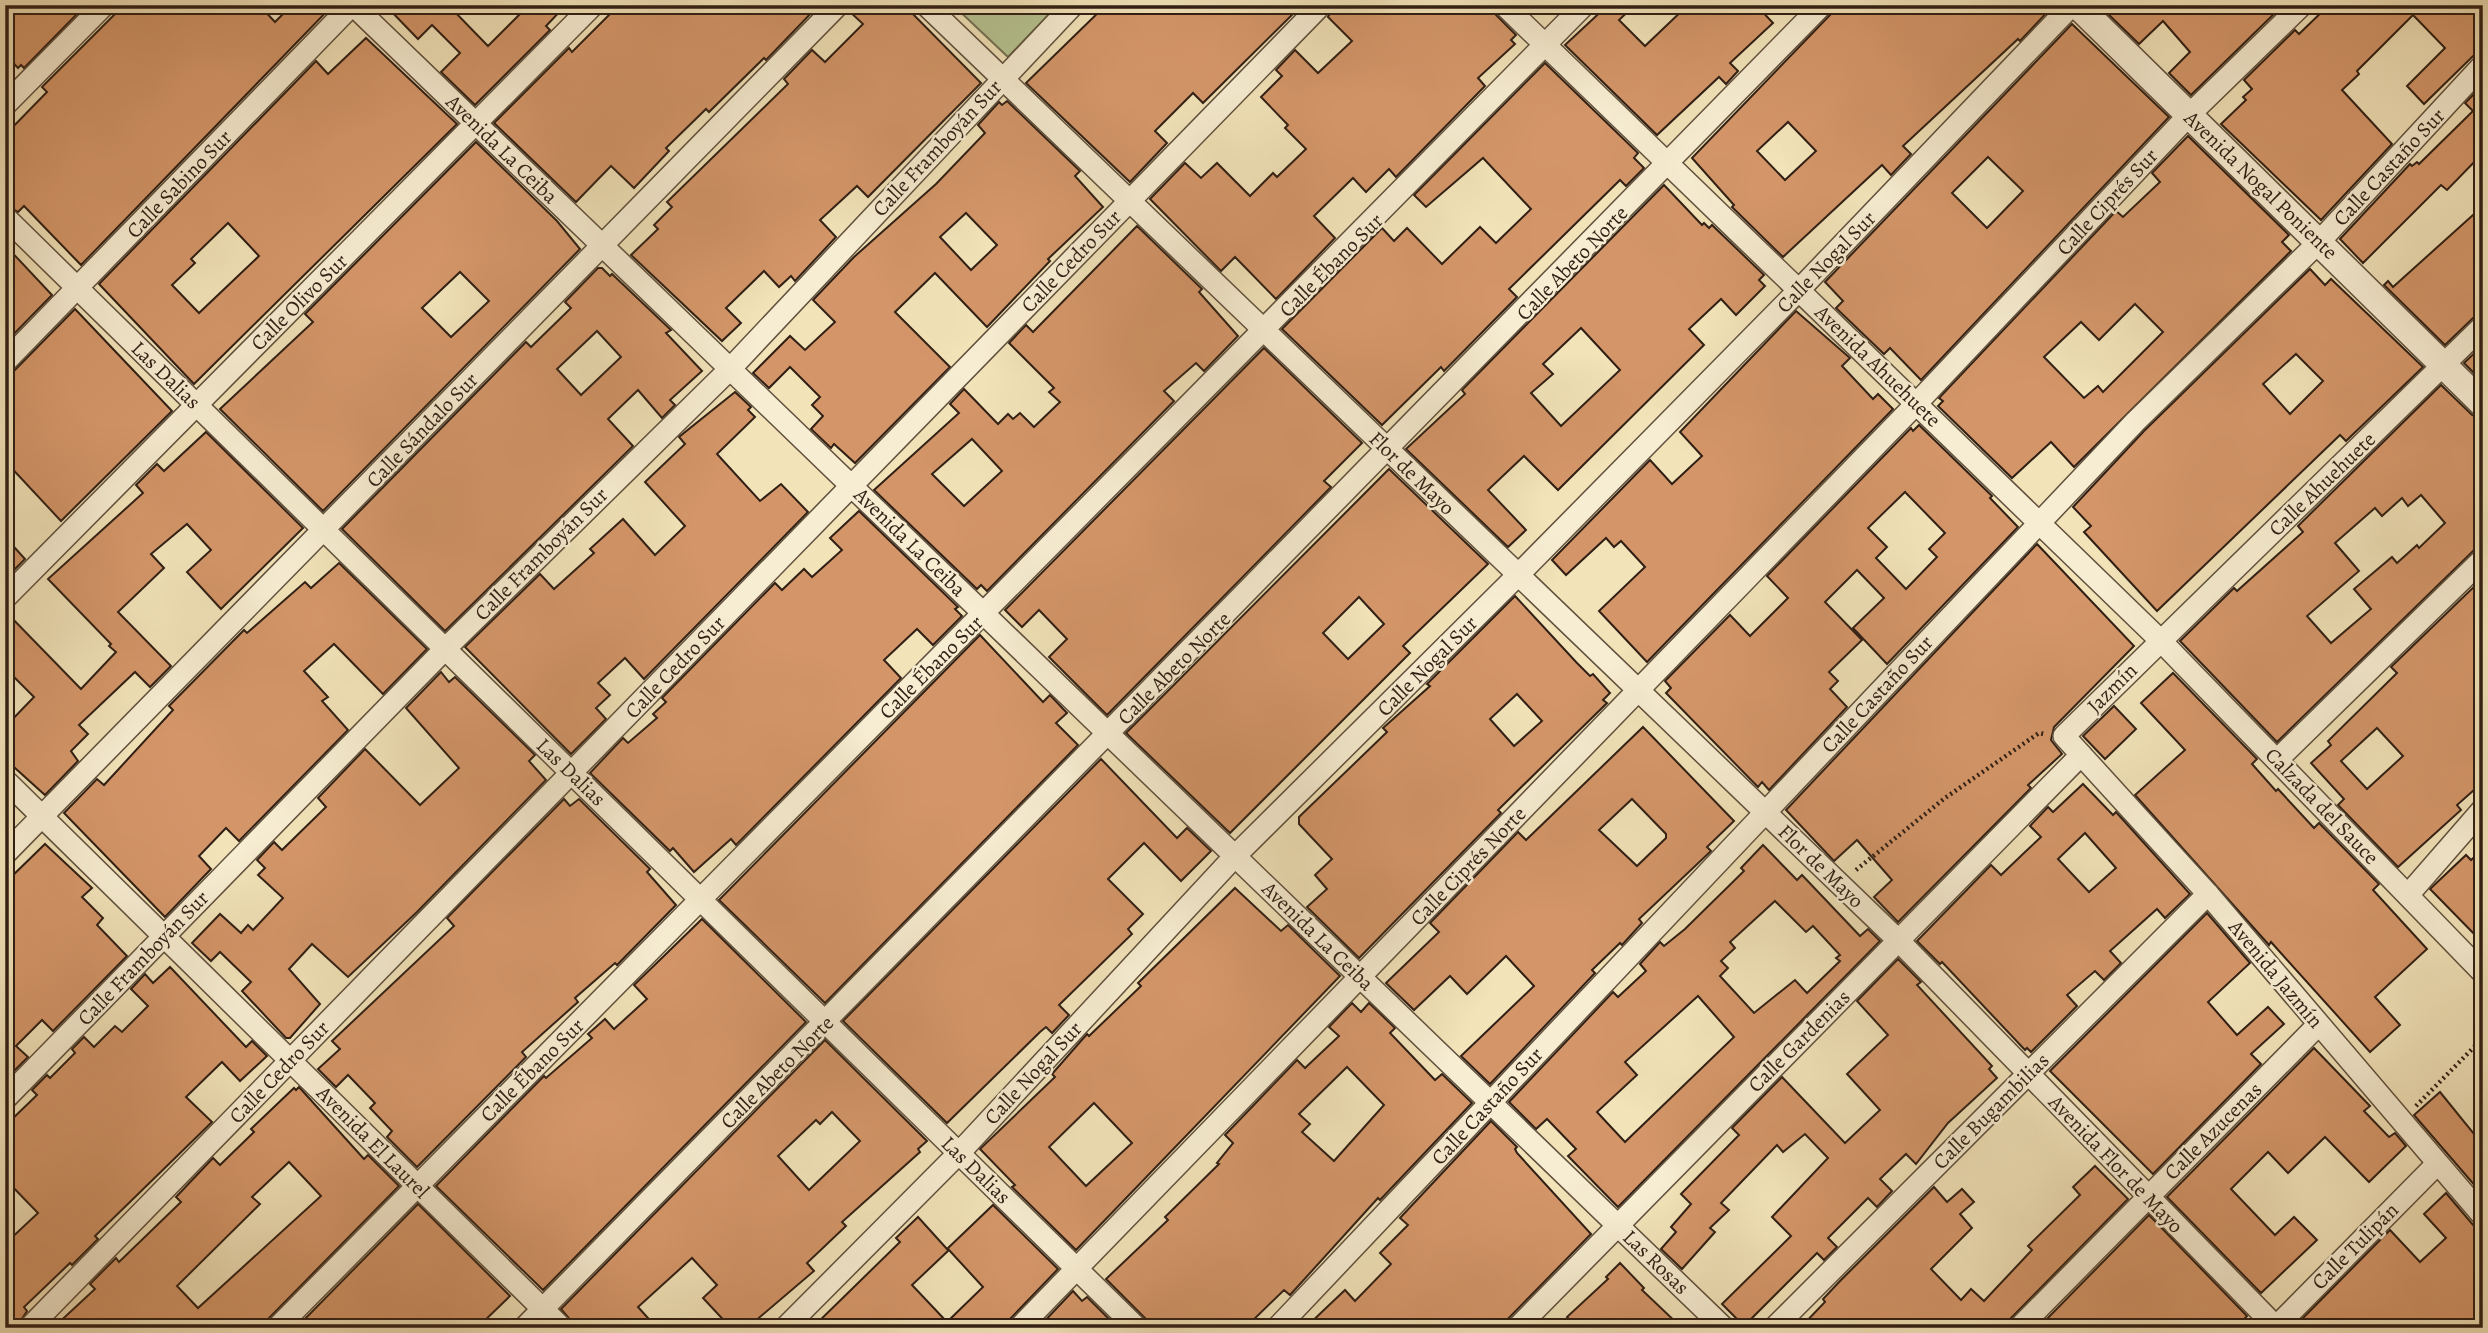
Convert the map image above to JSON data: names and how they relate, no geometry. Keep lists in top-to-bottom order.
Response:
{
  "streets": {
    "street": [
      "Calle Framboyán Sur",
      "Avenida La Ceiba",
      "Calle Castaño Sur",
      "Calle Sabino Sur",
      "Avenida Nogal Poniente",
      "Calle Ciprés Sur",
      "Calle Cedro Sur",
      "Calle Nogal Sur",
      "Calle Abeto Norte",
      "Calle Ébano Sur",
      "Calle Olivo Sur",
      "Avenida Ahuehuete",
      "Las Dalias",
      "Calle Sándalo Sur",
      "Flor de Mayo",
      "Calle Ahuehuete",
      "Jazmín",
      "Calzada del Sauce",
      "Calle Ciprés Norte",
      "Avenida Jazmín",
      "Calle Gardenias",
      "Calle Bugambilias",
      "Calle Azucenas",
      "Avenida El Laurel",
      "Avenida Flor de Mayo",
      "Calle Tulipán",
      "Las Rosas"
    ]
  },
  "crossings": [
    ["Calle Framboyán Sur", "Avenida La Ceiba"],
    ["Calle Framboyán Sur", "Las Dalias"],
    ["Calle Framboyán Sur", "Flor de Mayo"],
    ["Calle Framboyán Sur", "Avenida El Laurel"],
    ["Avenida La Ceiba", "Calle Castaño Sur"],
    ["Avenida La Ceiba", "Calle Sabino Sur"],
    ["Avenida La Ceiba", "Calle Cedro Sur"],
    ["Avenida La Ceiba", "Calle Nogal Sur"],
    ["Avenida La Ceiba", "Calle Abeto Norte"],
    ["Avenida La Ceiba", "Calle Ébano Sur"],
    ["Avenida La Ceiba", "Calle Olivo Sur"],
    ["Avenida La Ceiba", "Calle Sándalo Sur"],
    ["Avenida La Ceiba", "Calle Ciprés Norte"],
    ["Avenida La Ceiba", "Calle Gardenias"],
    ["Avenida La Ceiba", "Las Rosas"],
    ["Calle Castaño Sur", "Avenida Nogal Poniente"],
    ["Calle Castaño Sur", "Avenida Ahuehuete"],
    ["Calle Castaño Sur", "Flor de Mayo"],
    ["Calle Sabino Sur", "Las Dalias"],
    ["Avenida Nogal Poniente", "Calle Ciprés Sur"],
    ["Avenida Nogal Poniente", "Calle Nogal Sur"],
    ["Avenida Nogal Poniente", "Calle Ahuehuete"],
    ["Calle Ciprés Sur", "Avenida Ahuehuete"],
    ["Calle Ciprés Sur", "Calle Ciprés Norte"],
    ["Calle Cedro Sur", "Las Dalias"],
    ["Calle Cedro Sur", "Flor de Mayo"],
    ["Calle Cedro Sur", "Avenida El Laurel"],
    ["Calle Nogal Sur", "Avenida Ahuehuete"],
    ["Calle Nogal Sur", "Las Dalias"],
    ["Calle Nogal Sur", "Flor de Mayo"],
    ["Calle Abeto Norte", "Avenida Ahuehuete"],
    ["Calle Abeto Norte", "Las Dalias"],
    ["Calle Abeto Norte", "Flor de Mayo"],
    ["Calle Abeto Norte", "Avenida El Laurel"],
    ["Calle Ébano Sur", "Avenida Ahuehuete"],
    ["Calle Ébano Sur", "Las Dalias"],
    ["Calle Ébano Sur", "Flor de Mayo"],
    ["Calle Ébano Sur", "Avenida El Laurel"],
    ["Calle Olivo Sur", "Las Dalias"],
    ["Avenida Ahuehuete", "Calle Ahuehuete"],
    ["Avenida Ahuehuete", "Jazmín"],
    ["Avenida Ahuehuete", "Calzada del Sauce"],
    ["Avenida Ahuehuete", "Calle Ciprés Norte"],
    ["Las Dalias", "Calle Sándalo Sur"],
    ["Las Dalias", "Calle Ciprés Norte"],
    ["Calle Sándalo Sur", "Avenida El Laurel"],
    ["Flor de Mayo", "Calle Ciprés Norte"],
    ["Flor de Mayo", "Calle Gardenias"],
    ["Flor de Mayo", "Avenida Flor de Mayo"],
    ["Calle Ahuehuete", "Jazmín"],
    ["Calle Ahuehuete", "Calzada del Sauce"],
    ["Jazmín", "Calzada del Sauce"],
    ["Jazmín", "Avenida Jazmín"],
    ["Avenida Jazmín", "Calle Gardenias"],
    ["Avenida Jazmín", "Calle Bugambilias"],
    ["Avenida Jazmín", "Calle Azucenas"],
    ["Avenida Jazmín", "Calle Tulipán"],
    ["Calle Gardenias", "Avenida Flor de Mayo"],
    ["Calle Gardenias", "Las Rosas"],
    ["Calle Bugambilias", "Avenida Flor de Mayo"],
    ["Calle Azucenas", "Avenida Flor de Mayo"],
    ["Avenida Flor de Mayo", "Calle Tulipán"]
  ]
}
